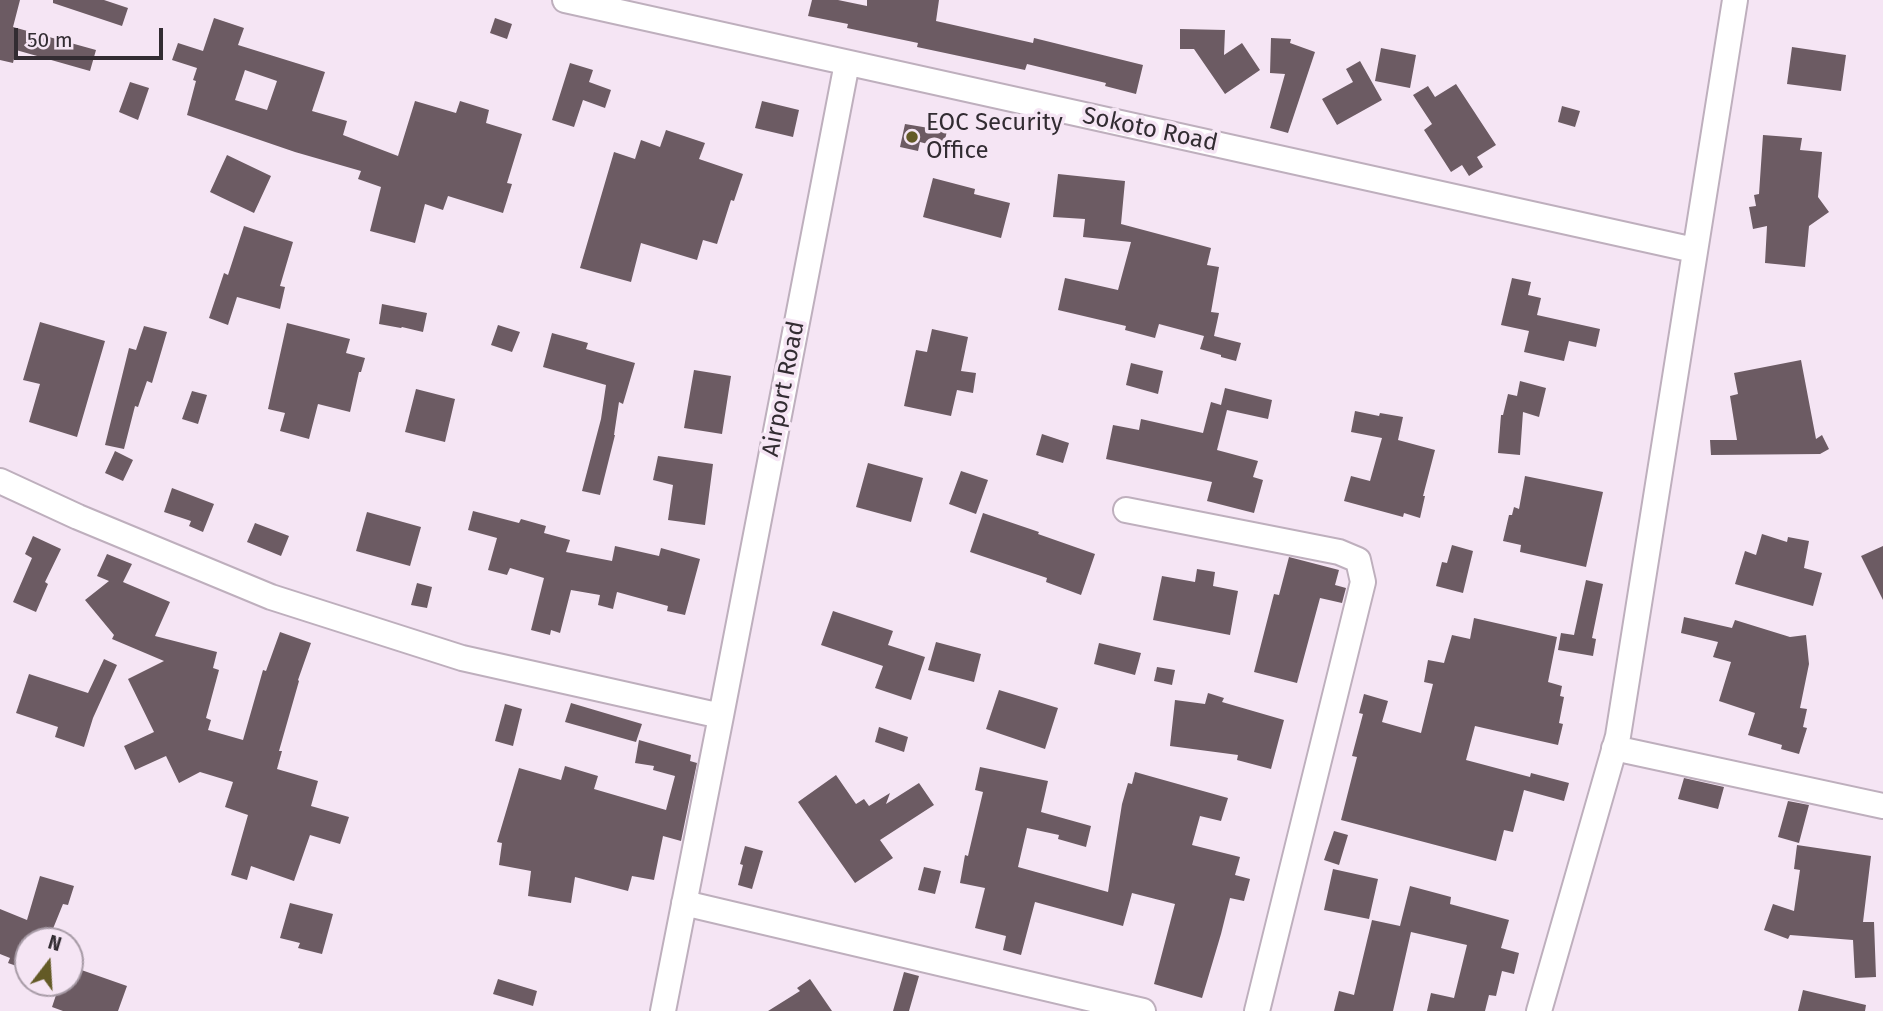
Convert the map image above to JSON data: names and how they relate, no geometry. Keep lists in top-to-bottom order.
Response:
{
  "streets": {
    "street": ["Sokoto Road", "Airport Road"]
  },
  "crossings": [
    ["Sokoto Road", "Airport Road"]
  ],
  "places": ["EOC Security Office"],
  "scale_bar": "50 m",
  "north": "top"
}
